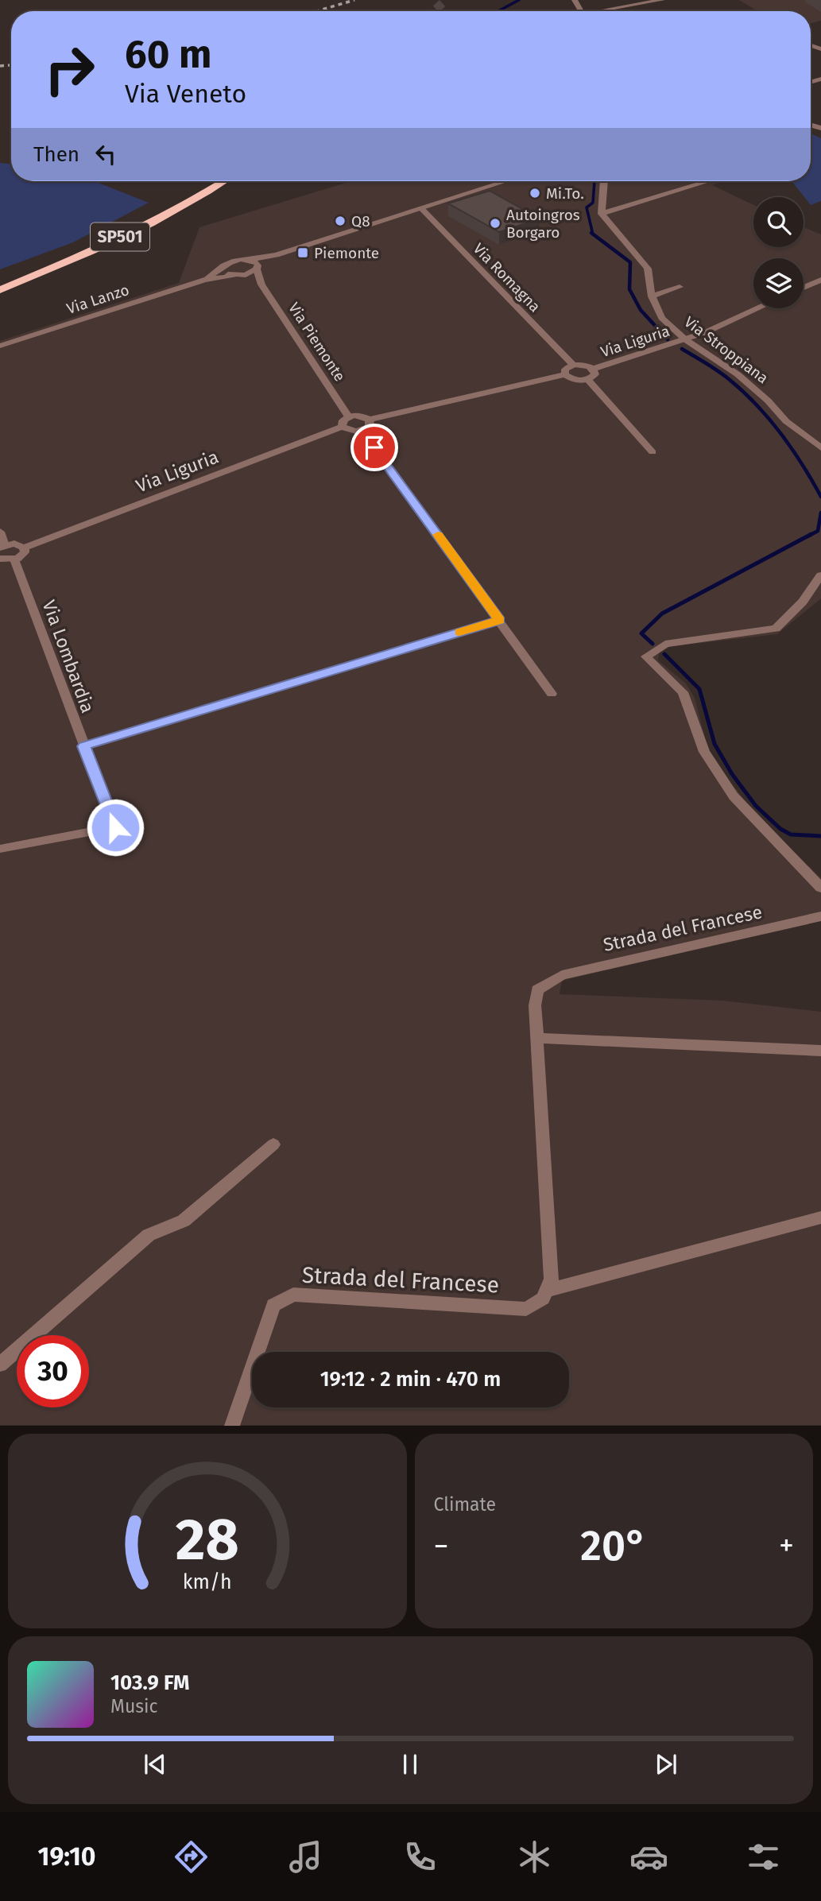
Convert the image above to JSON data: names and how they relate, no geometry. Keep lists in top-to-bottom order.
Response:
{
  "streets": {
    "highway": ["SP501"],
    "street": [
      "Via Romagna",
      "Via Lanzo",
      "Via Liguria",
      "Via Piemonte",
      "Via Stroppiana",
      "Via Lombardia",
      "Strada del Francese"
    ]
  },
  "crossings": [
    ["Via Lanzo", "Via Piemonte"],
    ["Via Liguria", "Via Stroppiana"]
  ],
  "places": {
    "other": ["Mi.To.", "Q8", "Autoingros Borgaro"],
    "transit": ["Piemonte"]
  },
  "page": {
    "turn": ["60 m", "Via Veneto"],
    "then": "Then",
    "limit": "30",
    "trip": "19:12 · 2 min · 470 m",
    "tile": "Climate",
    "heat": ["−", "20°", "+"],
    "song": ["103.9 FM", "Music"],
    "tabs": "19:10",
    "gauge": ["28", "km/h"]
  }
}
